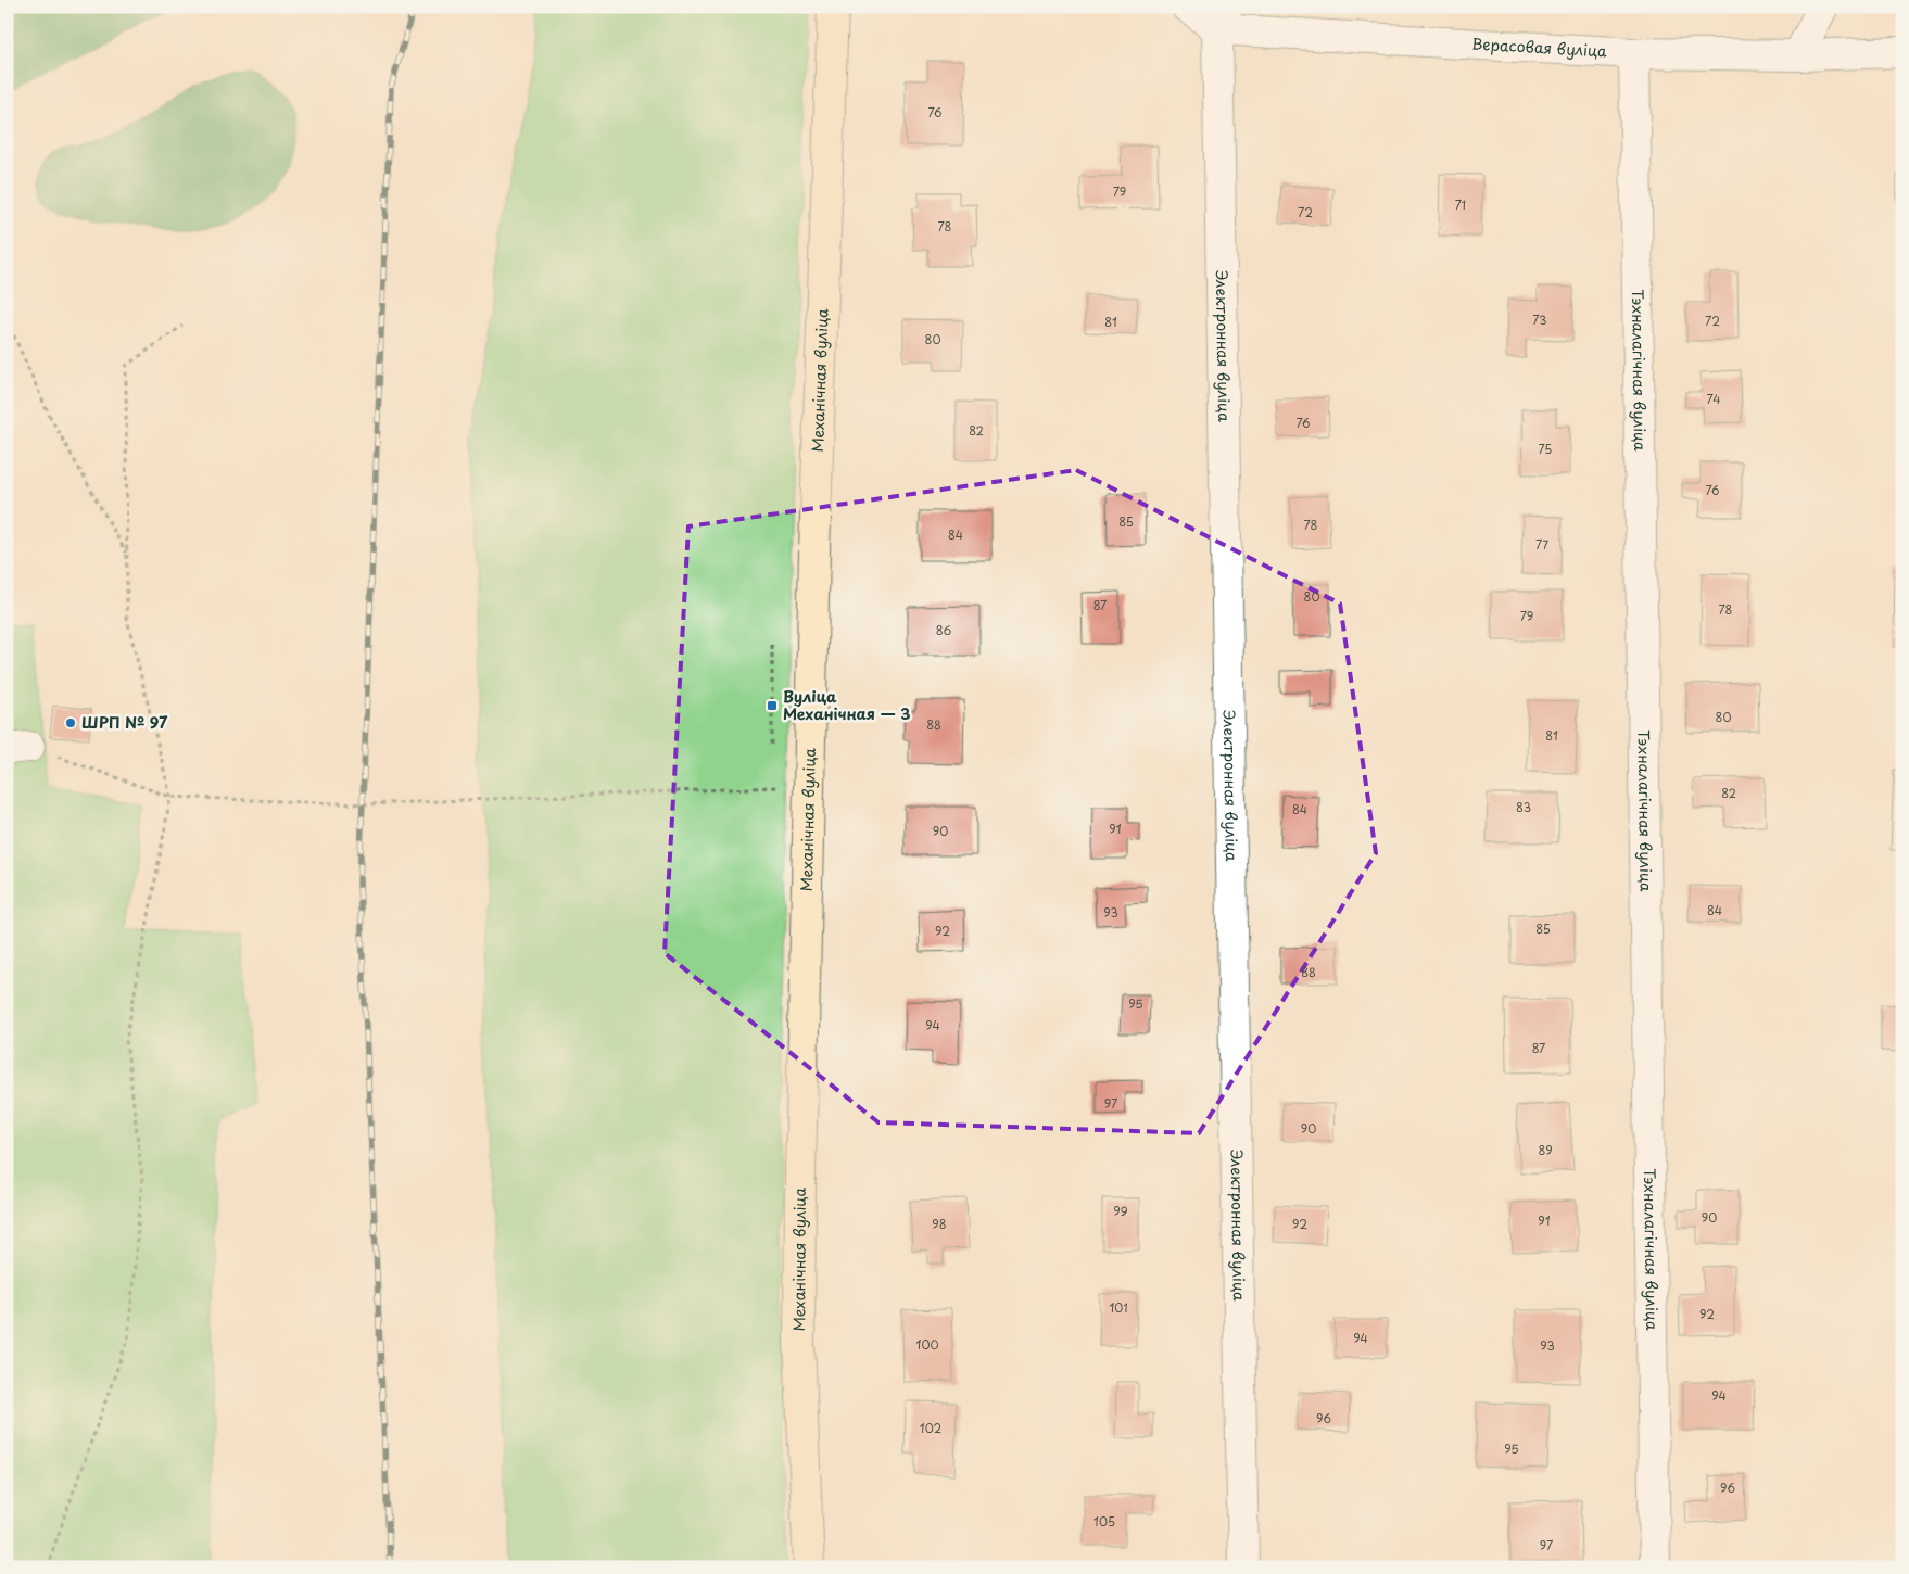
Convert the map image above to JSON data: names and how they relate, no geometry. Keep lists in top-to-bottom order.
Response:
{
  "streets": {
    "street": [
      "Верасовая вуліца",
      "Электронная вуліца",
      "Тэхналагічная вуліца",
      "Механічная вуліца"
    ]
  },
  "crossings": [
    ["Верасовая вуліца", "Электронная вуліца"],
    ["Верасовая вуліца", "Тэхналагічная вуліца"]
  ],
  "places": {
    "transit": ["Вуліца Механічная — 3"],
    "other": ["ШРП № 97"]
  },
  "house_numbers": [
    "76",
    "79",
    "71",
    "72",
    "78",
    "73",
    "72",
    "81",
    "80",
    "74",
    "76",
    "82",
    "75",
    "76",
    "85",
    "78",
    "84",
    "77",
    "80",
    "87",
    "78",
    "79",
    "86",
    "80",
    "88",
    "81",
    "82",
    "83",
    "84",
    "91",
    "90",
    "84",
    "93",
    "85",
    "92",
    "88",
    "95",
    "94",
    "87",
    "97",
    "90",
    "89",
    "99",
    "90",
    "91",
    "98",
    "92",
    "101",
    "92",
    "94",
    "100",
    "93",
    "94",
    "96",
    "102",
    "95",
    "96",
    "105",
    "97"
  ]
}
